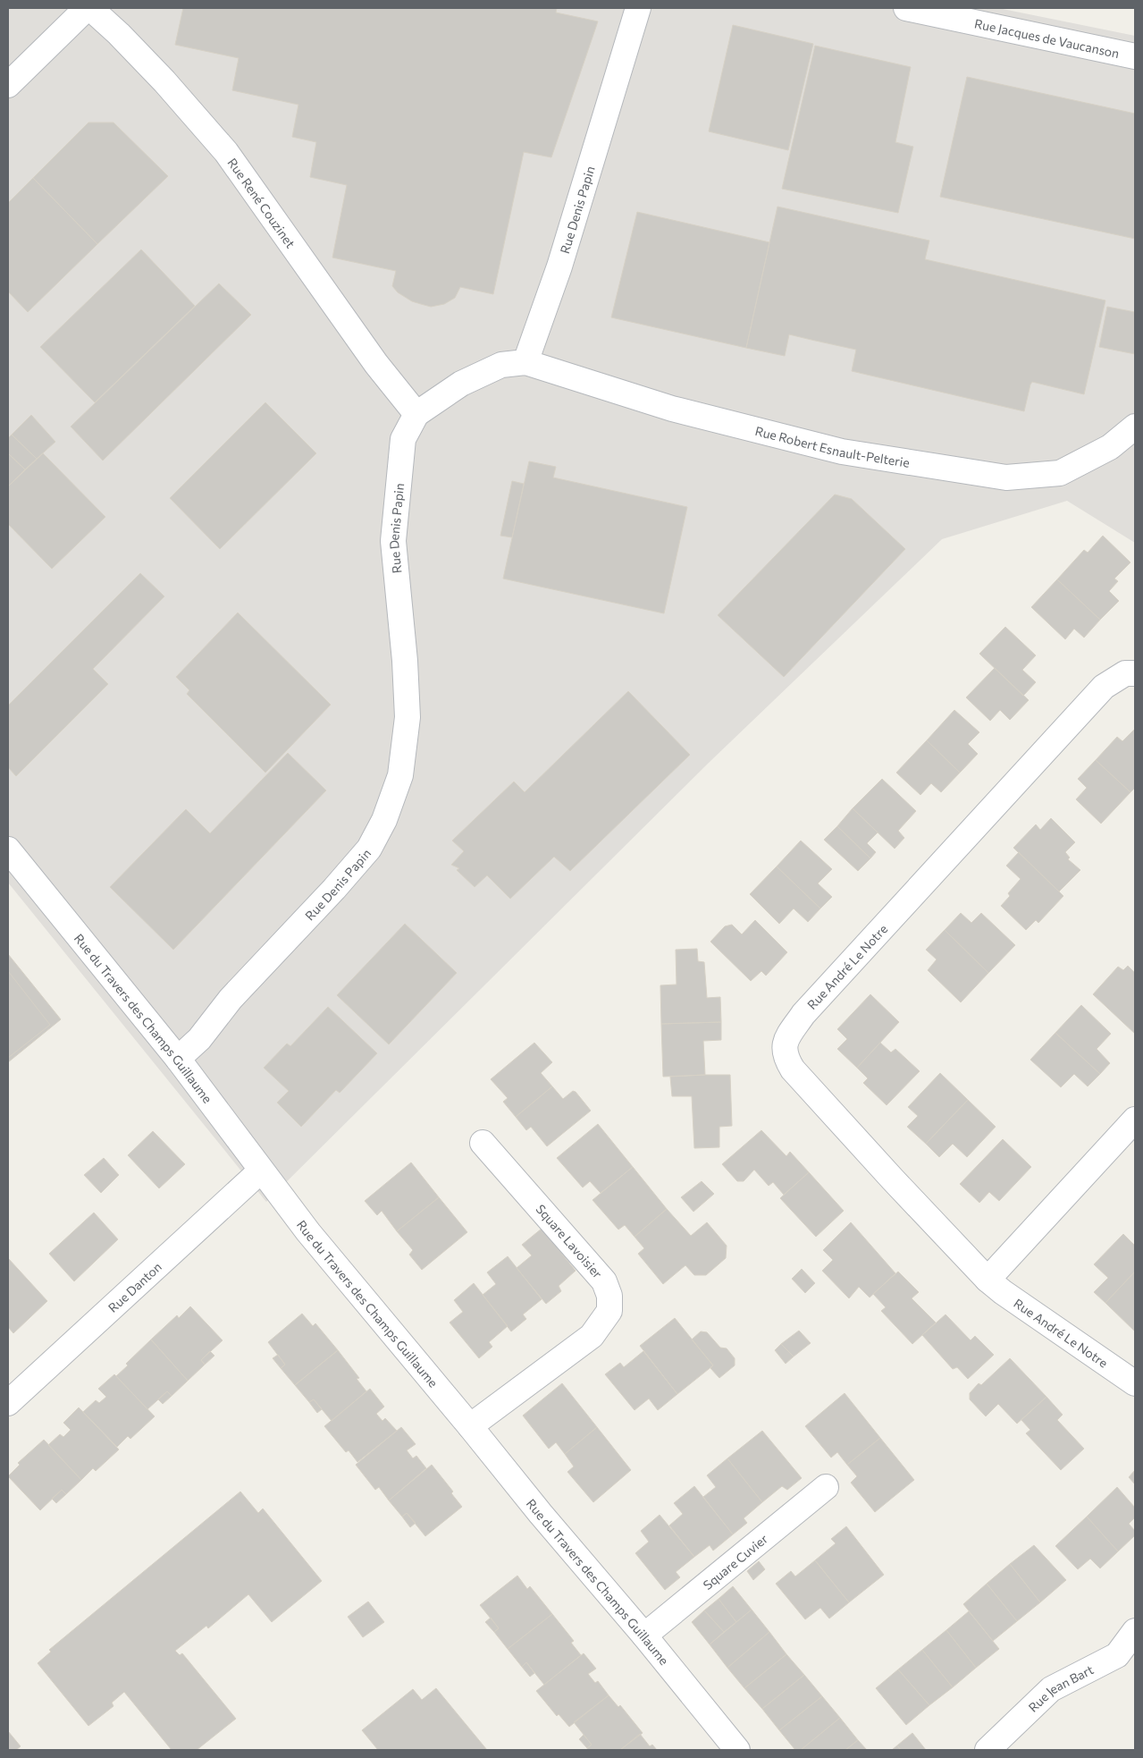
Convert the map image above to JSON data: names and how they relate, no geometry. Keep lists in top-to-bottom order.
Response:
{
  "streets": {
    "street": [
      "Rue Jacques de Vaucanson",
      "Rue René Couzinet",
      "Rue Denis Papin",
      "Rue Robert Esnault-Pelterie",
      "Rue André Le Notre",
      "Rue du Travers des Champs Guillaume",
      "Square Lavoisier",
      "Rue Danton",
      "Square Cuvier",
      "Rue Jean Bart"
    ]
  },
  "crossings": [
    ["Rue René Couzinet", "Rue Denis Papin"],
    ["Rue Denis Papin", "Rue Robert Esnault-Pelterie"],
    ["Rue Denis Papin", "Rue du Travers des Champs Guillaume"],
    ["Rue du Travers des Champs Guillaume", "Square Lavoisier"],
    ["Rue du Travers des Champs Guillaume", "Rue Danton"],
    ["Rue du Travers des Champs Guillaume", "Square Cuvier"]
  ]
}
